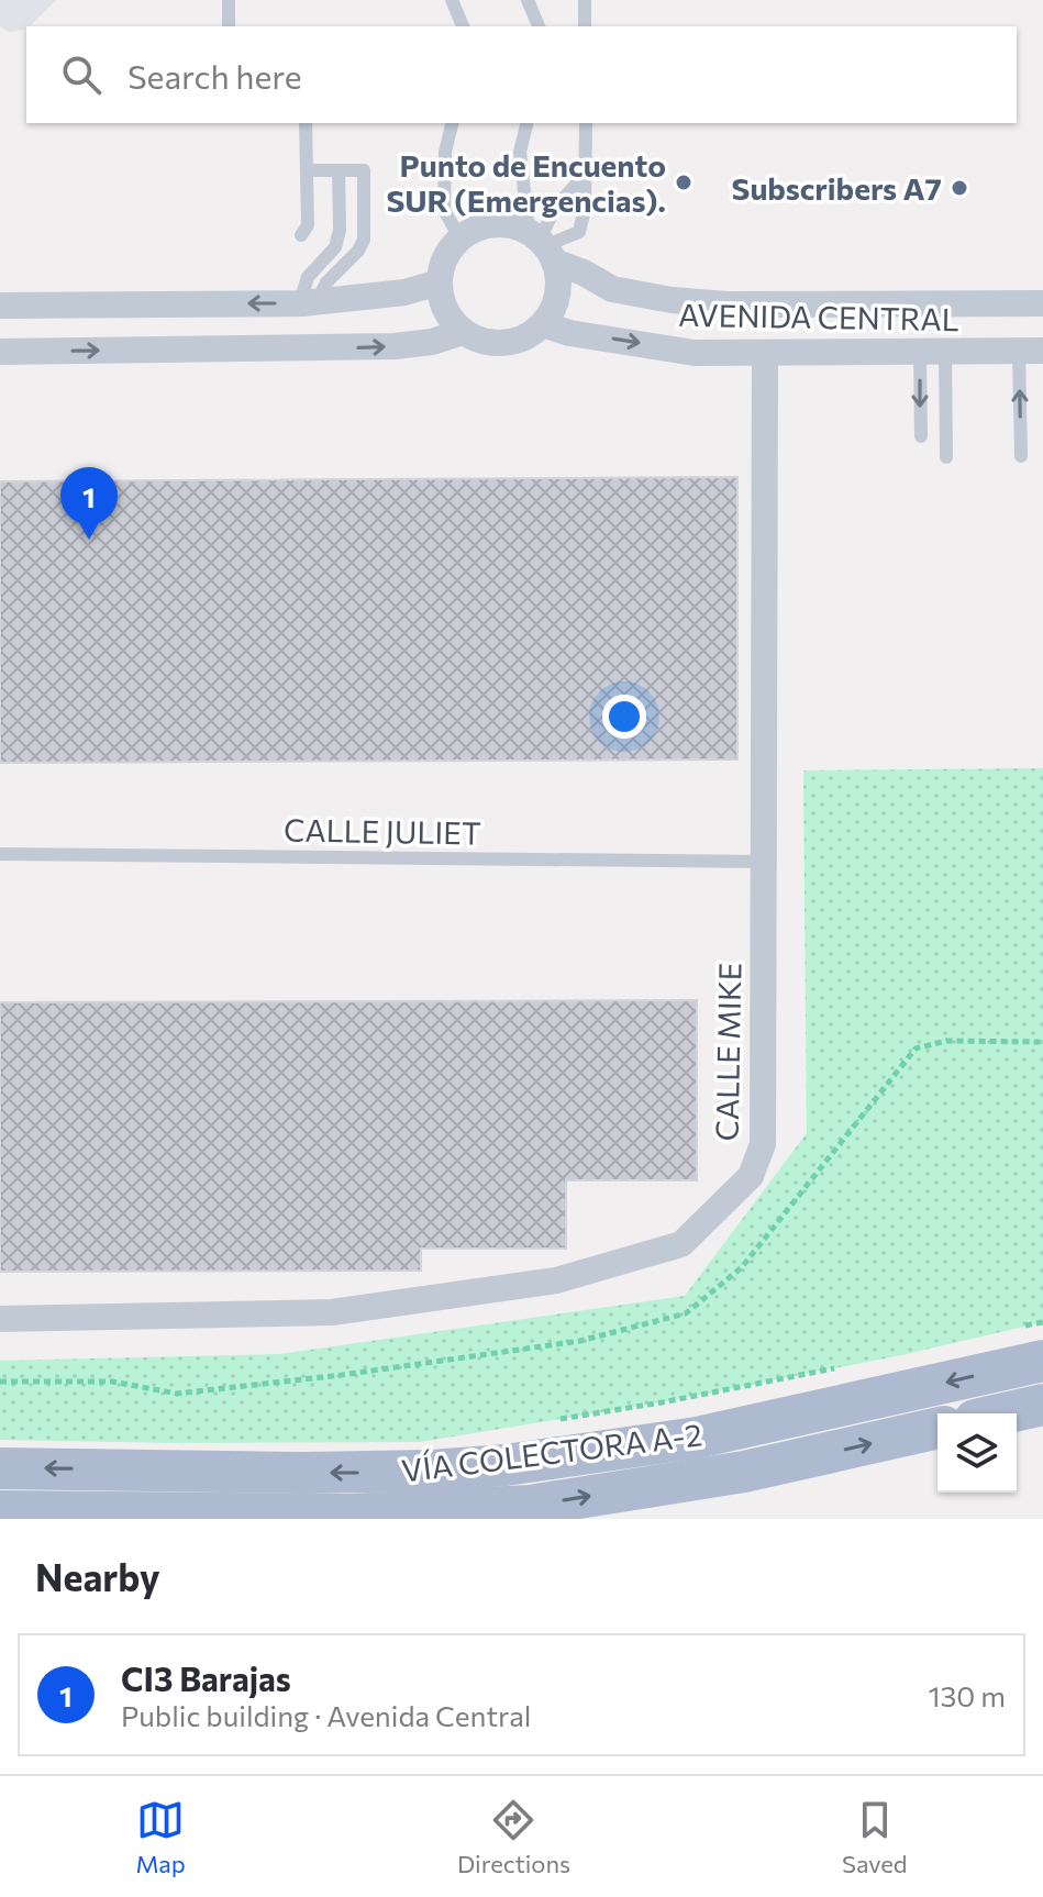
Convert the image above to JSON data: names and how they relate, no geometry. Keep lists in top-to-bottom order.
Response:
{
  "streets": {
    "main road": ["VÍA COLECTORA A-2"],
    "street": ["AVENIDA CENTRAL", "CALLE MIKE"],
    "lane": ["CALLE JULIET"]
  },
  "crossings": [
    ["AVENIDA CENTRAL", "CALLE MIKE"],
    ["CALLE JULIET", "CALLE MIKE"]
  ],
  "places": ["Punto de Encuento SUR (Emergencias).", "Subscribers A7"],
  "page": {
    "search": "Search here",
    "pins": "1",
    "heading": "Nearby",
    "list": [
      {
        "mark": "1",
        "name": "CI3 Barajas",
        "note": "Public building · Avenida Central",
        "value": "130 m"
      }
    ],
    "nav": ["Map", "Directions", "Saved"]
  }
}
